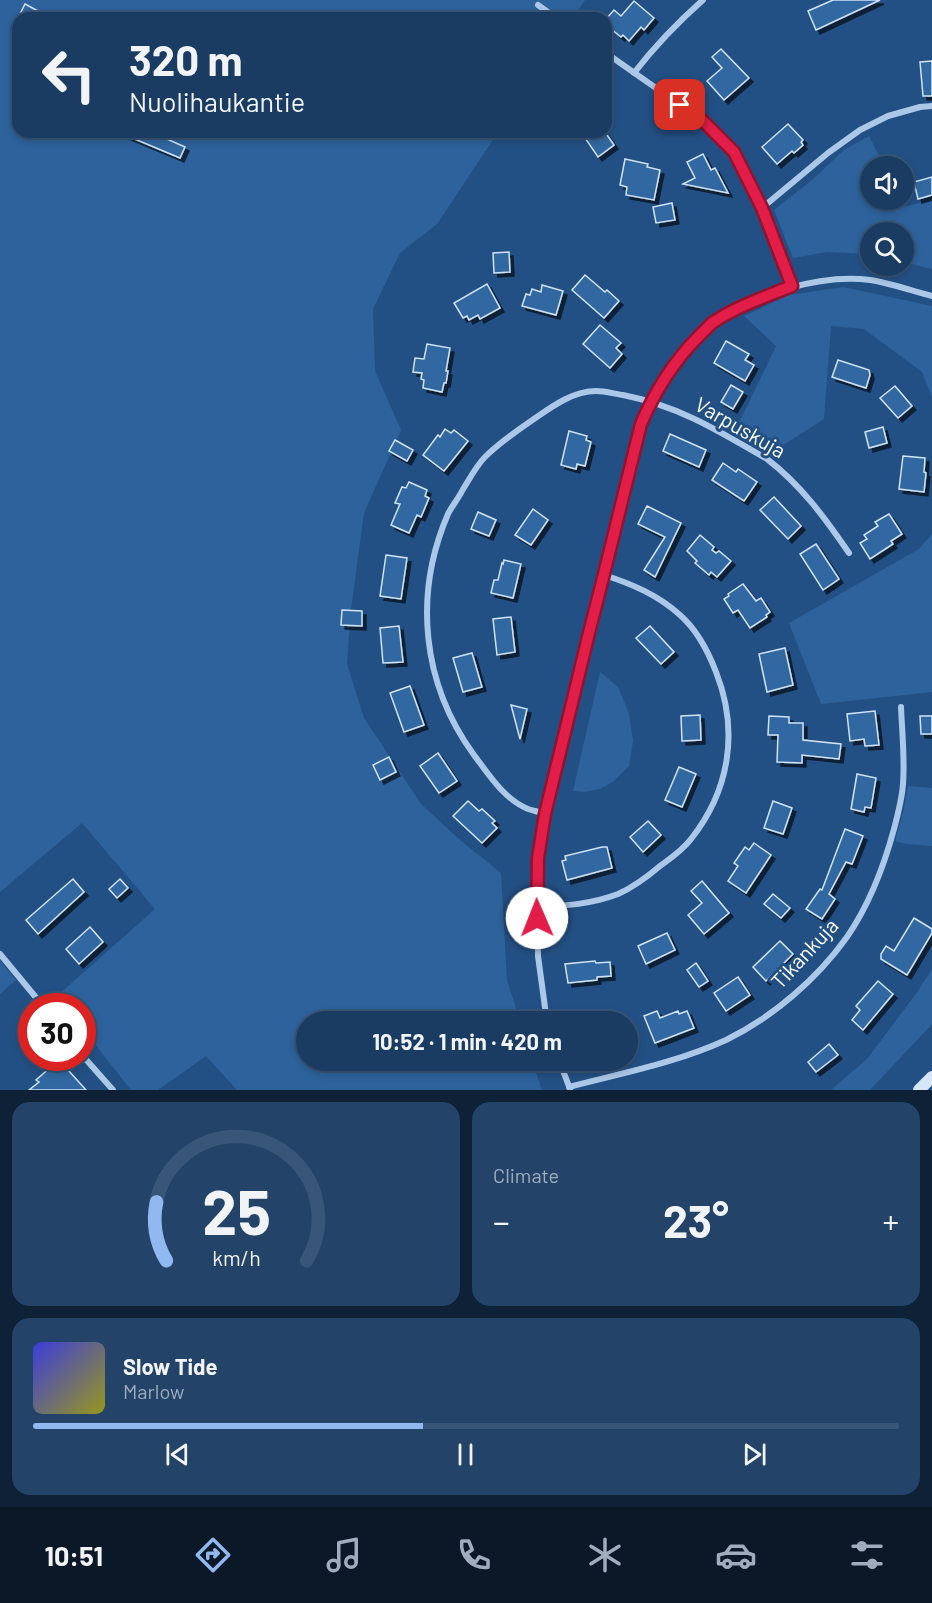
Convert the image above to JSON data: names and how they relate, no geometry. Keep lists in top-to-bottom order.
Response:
{
  "streets": {
    "street": ["Varpuskuja", "Tikankuja"]
  },
  "page": {
    "turn": ["320 m", "Nuolihaukantie"],
    "limit": "30",
    "trip": "10:52 · 1 min · 420 m",
    "tile": "Climate",
    "heat": ["−", "23°", "+"],
    "song": ["Slow Tide", "Marlow"],
    "tabs": "10:51",
    "gauge": ["25", "km/h"]
  }
}
